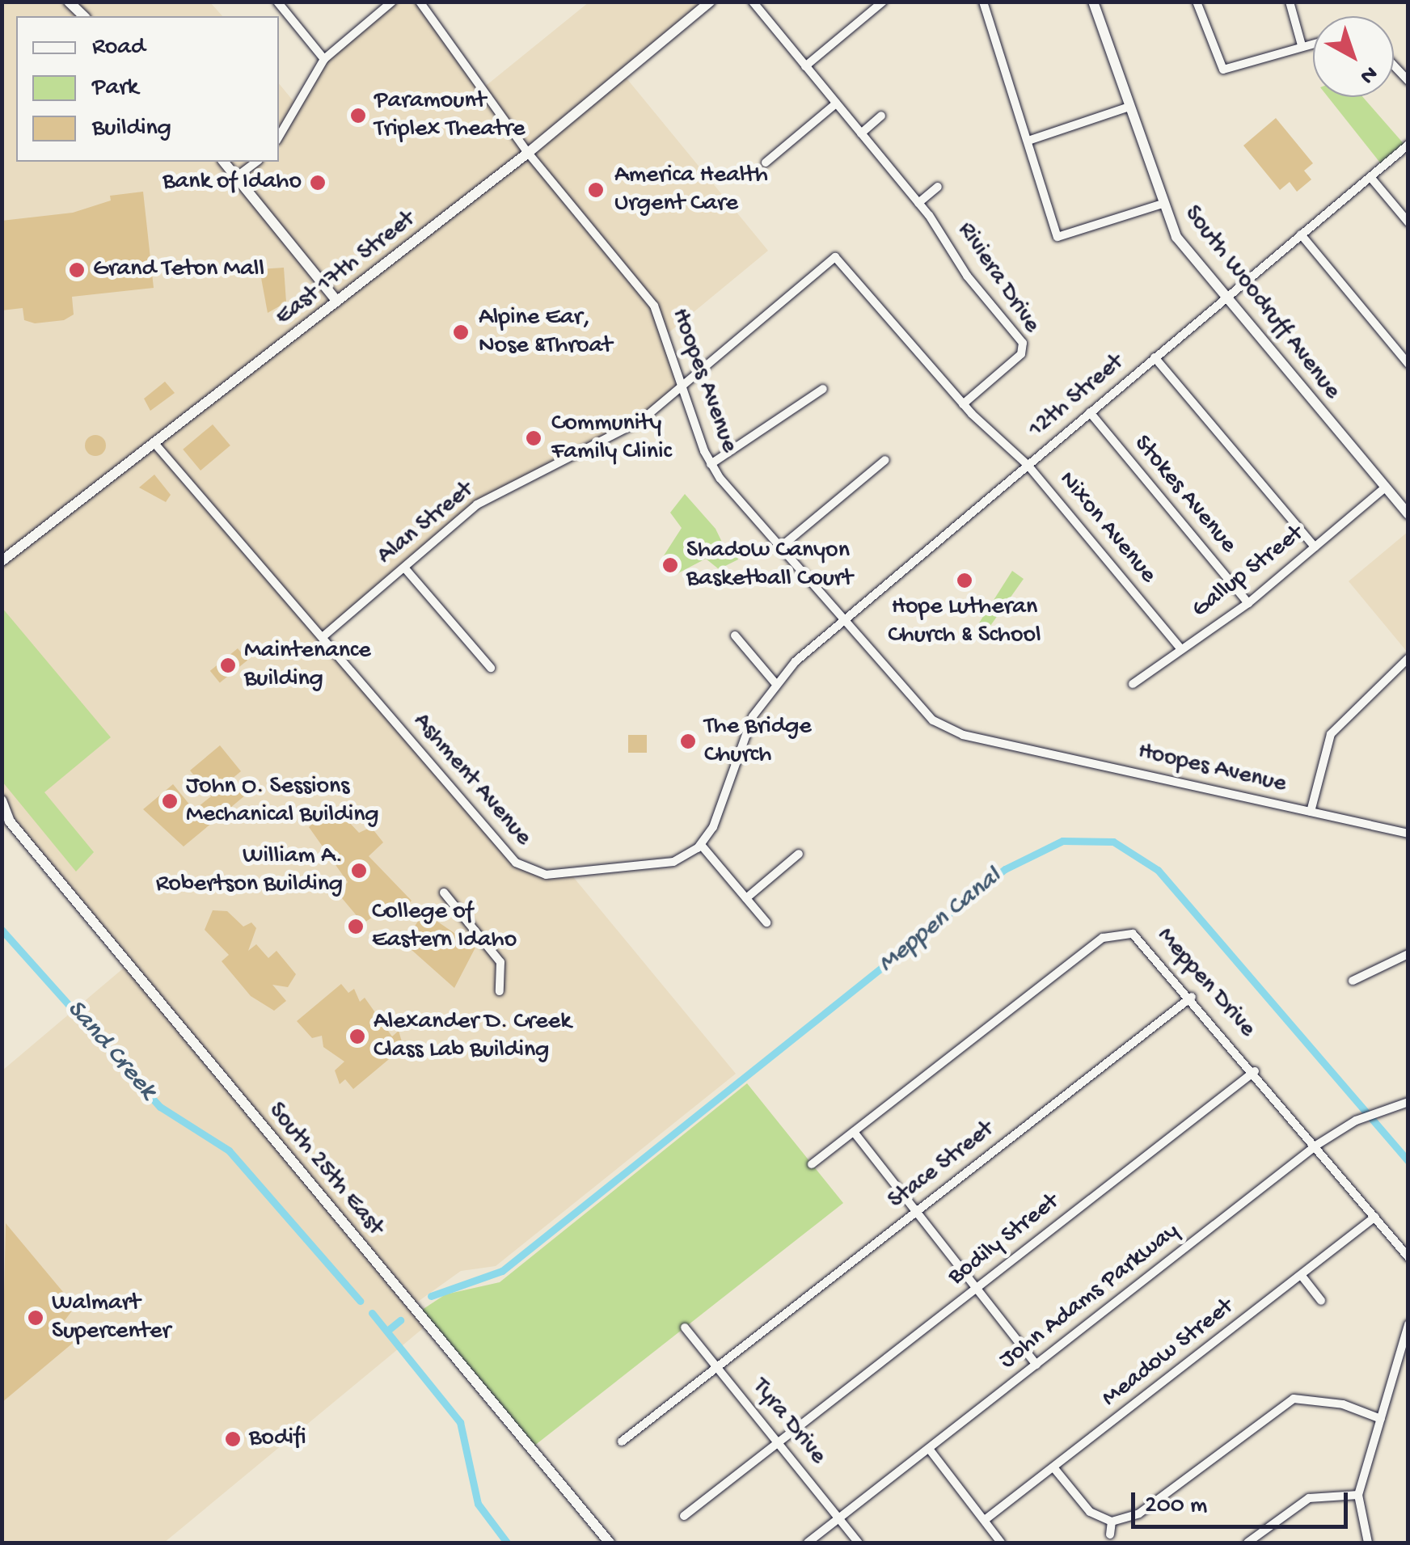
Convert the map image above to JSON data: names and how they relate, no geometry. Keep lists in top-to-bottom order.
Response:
{
  "streets": {
    "main road": ["East 17th Street", "South Woodruff Avenue", "South 25th East"],
    "street": [
      "Riviera Drive",
      "Hoopes Avenue",
      "12th Street",
      "Stokes Avenue",
      "Alan Street",
      "Nixon Avenue",
      "Gallup Street",
      "Ashment Avenue",
      "Meppen Drive",
      "Stace Street",
      "Bodily Street",
      "John Adams Parkway",
      "Meadow Street",
      "Tyra Drive"
    ]
  },
  "crossings": [
    ["East 17th Street", "Hoopes Avenue"],
    ["East 17th Street", "Ashment Avenue"],
    ["Riviera Drive", "Nixon Avenue"],
    ["South Woodruff Avenue", "12th Street"],
    ["South Woodruff Avenue", "Gallup Street"],
    ["Hoopes Avenue", "12th Street"],
    ["Hoopes Avenue", "Alan Street"],
    ["12th Street", "Stokes Avenue"],
    ["12th Street", "Nixon Avenue"],
    ["Stokes Avenue", "Gallup Street"],
    ["Alan Street", "Nixon Avenue"],
    ["Alan Street", "Ashment Avenue"],
    ["Nixon Avenue", "Gallup Street"],
    ["Meppen Drive", "Stace Street"],
    ["Meppen Drive", "Bodily Street"],
    ["Meppen Drive", "John Adams Parkway"],
    ["Meppen Drive", "Meadow Street"],
    ["Stace Street", "Tyra Drive"],
    ["Bodily Street", "Tyra Drive"],
    ["John Adams Parkway", "Tyra Drive"]
  ],
  "water": ["Meppen Canal", "Sand Creek"],
  "places": [
    "Paramount Triplex Theatre",
    "Bank of Idaho",
    "America Health Urgent Care",
    "Grand Teton Mall",
    "Alpine Ear, Nose &Throat",
    "Community Family Clinic",
    "Shadow Canyon Basketball Court",
    "Hope Lutheran Church & School",
    "Maintenance Building",
    "The Bridge Church",
    "John O. Sessions Mechanical Building",
    "William A. Robertson Building",
    "College of Eastern Idaho",
    "Alexander D. Creek Class Lab Building",
    "Walmart Supercenter",
    "Bodifi"
  ],
  "legend": ["Road", "Park", "Building"],
  "scale_bar": "200 m",
  "north": "bottom right"
}
